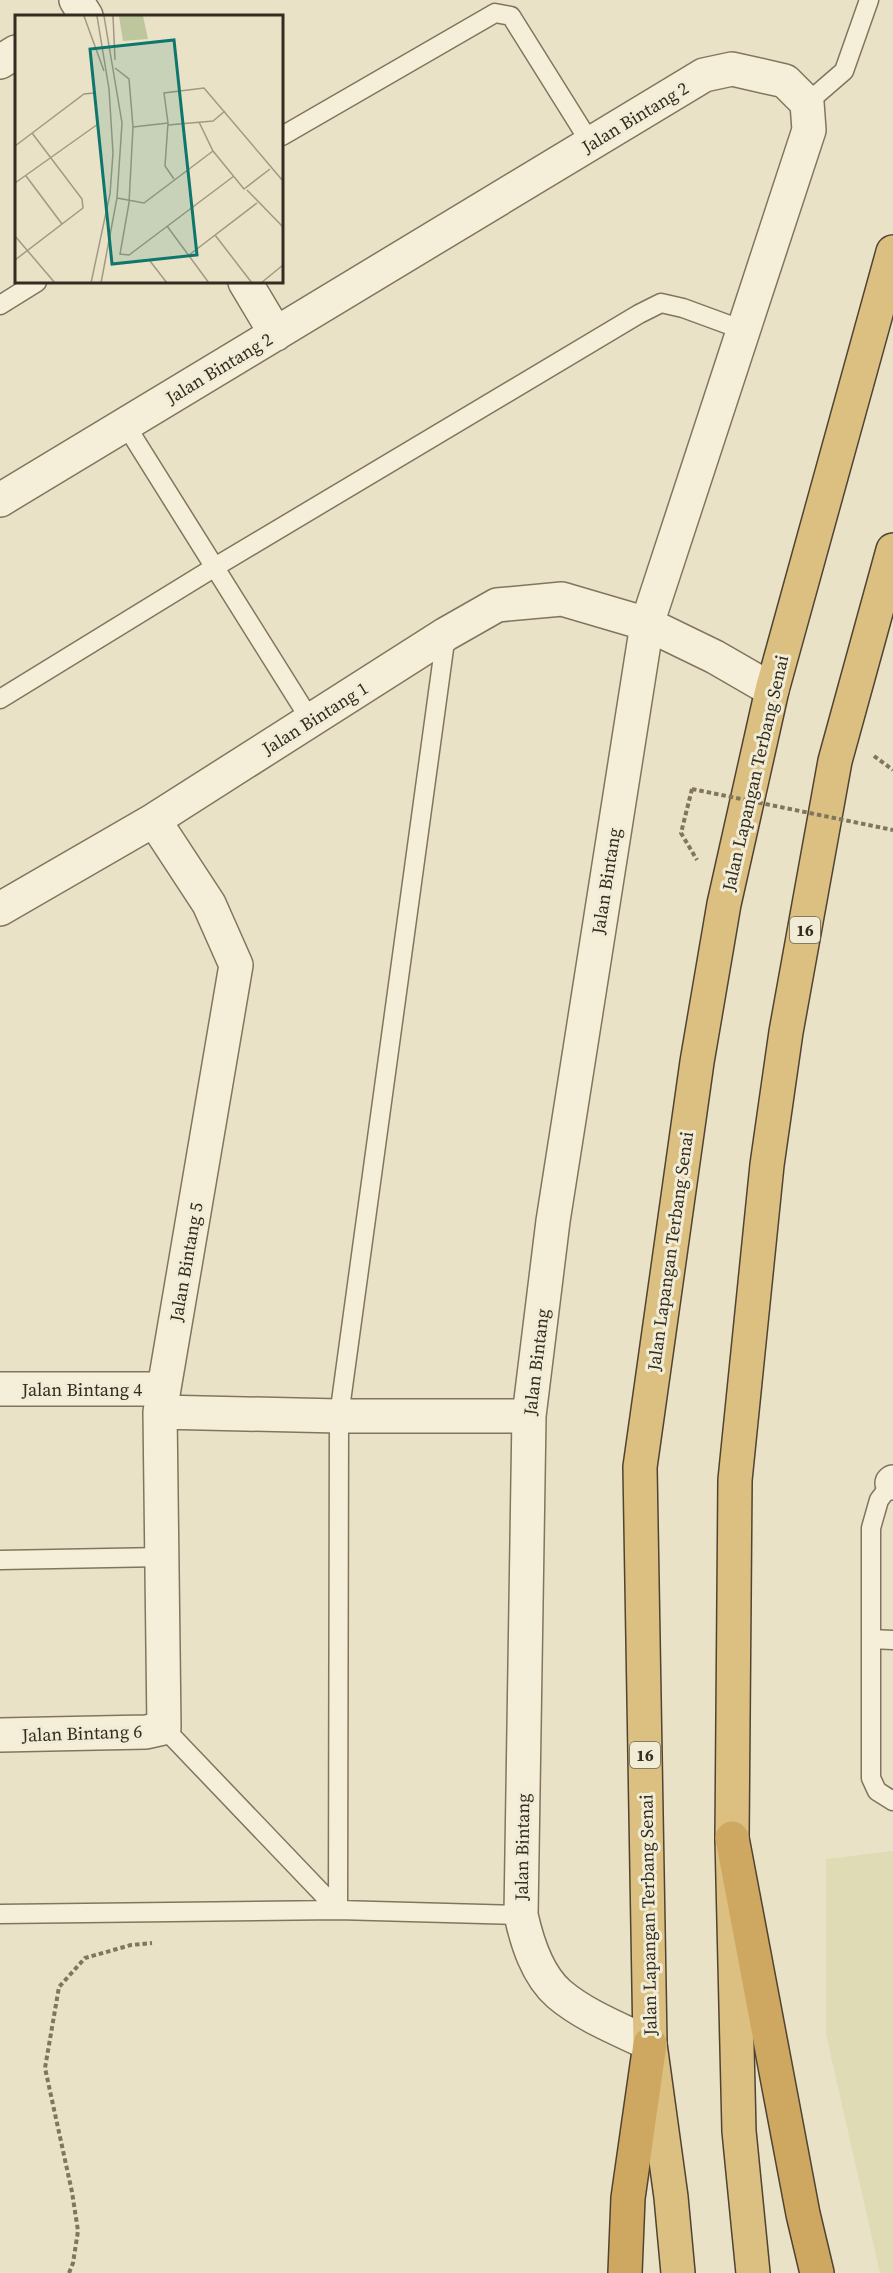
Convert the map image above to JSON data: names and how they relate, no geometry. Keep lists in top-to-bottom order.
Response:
{
  "streets": {
    "highway": ["Jalan Lapangan Terbang Senai", "16"],
    "street": [
      "Jalan Bintang 2",
      "Jalan Bintang 1",
      "Jalan Bintang",
      "Jalan Bintang 5",
      "Jalan Bintang 4",
      "Jalan Bintang 6"
    ]
  },
  "crossings": [
    ["Jalan Bintang 1", "Jalan Lapangan Terbang Senai"],
    ["Jalan Bintang 1", "Jalan Bintang"],
    ["Jalan Bintang 1", "Jalan Bintang 5"],
    ["Jalan Lapangan Terbang Senai", "Jalan Bintang"],
    ["Jalan Bintang", "Jalan Bintang 4"],
    ["Jalan Bintang 5", "Jalan Bintang 4"],
    ["Jalan Bintang 5", "Jalan Bintang 6"]
  ]
}
